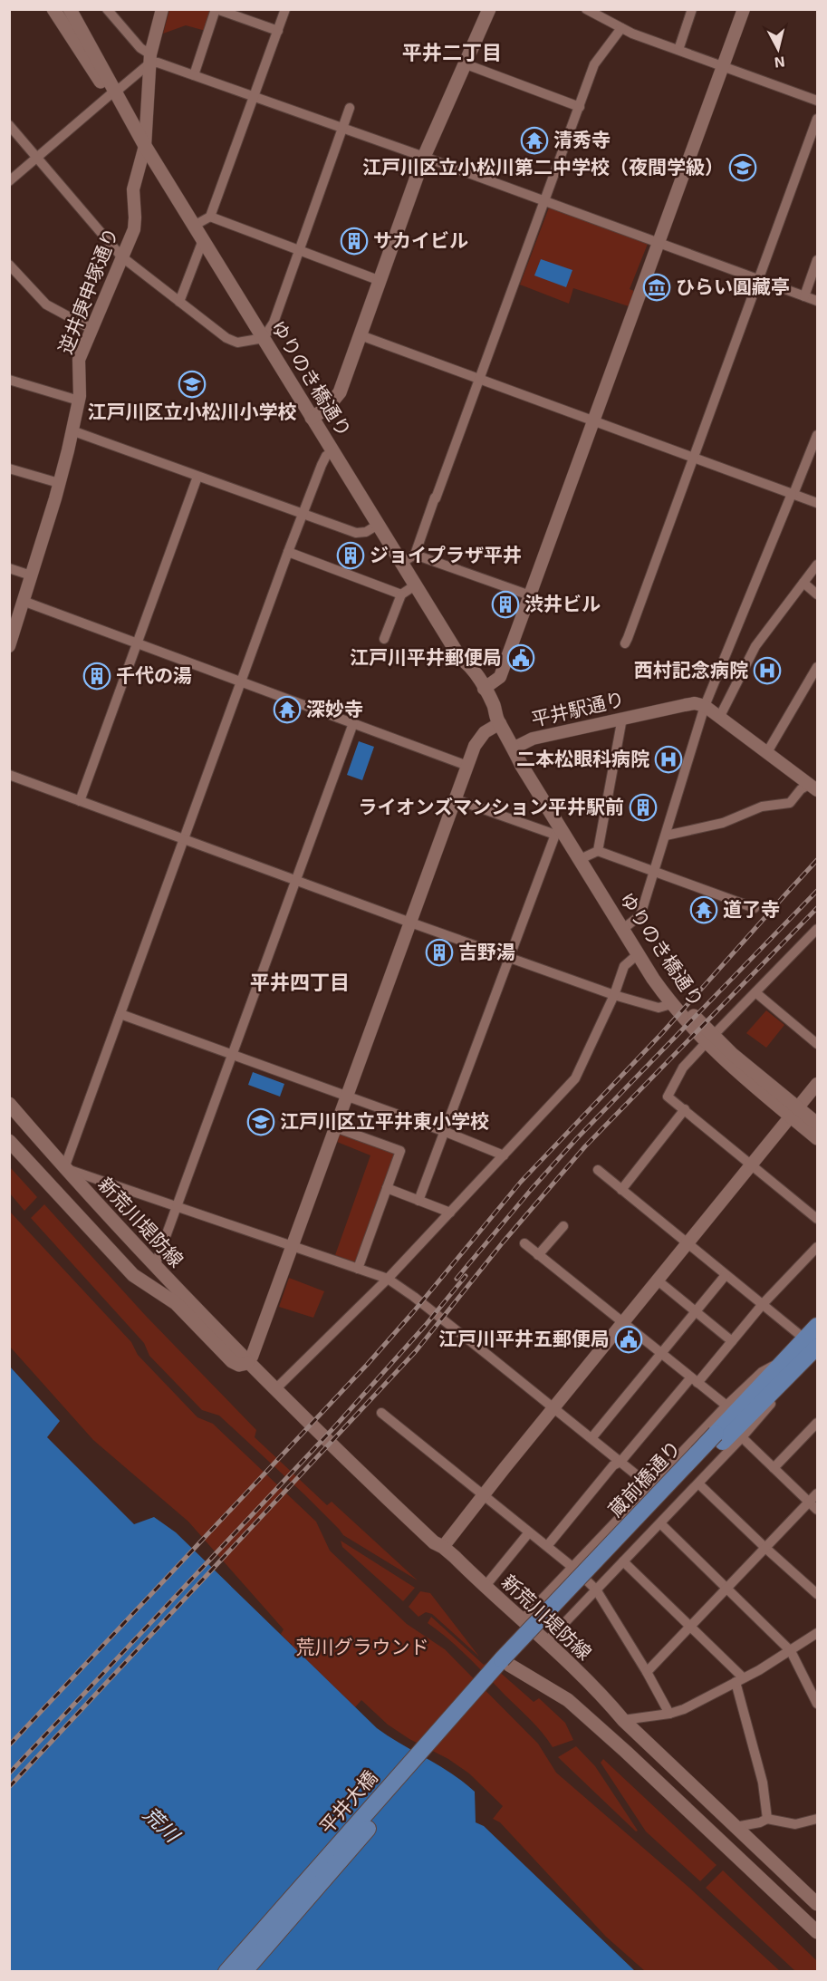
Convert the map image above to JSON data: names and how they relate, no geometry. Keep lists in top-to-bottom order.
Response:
{
  "streets": {
    "main road": [
      "ゆりのき橋通り",
      "新荒川堤防線",
      "蔵前橋通り",
      "平井大橋"
    ],
    "street": ["逆井庚申塚通り", "平井駅通り"]
  },
  "crossings": [
    ["逆井庚申塚通り", "ゆりのき橋通り"],
    ["ゆりのき橋通り", "平井駅通り"],
    ["蔵前橋通り", "平井大橋"]
  ],
  "districts": ["平井二丁目", "平井四丁目"],
  "water": ["荒川"],
  "parks": ["荒川グラウンド"],
  "places": {
    "temple": ["清秀寺", "深妙寺", "道了寺"],
    "school or university": ["江戸川区立小松川第二中学校（夜間学級）", "江戸川区立小松川小学校", "江戸川区立平井東小学校"],
    "building": [
      "サカイビル",
      "ジョイプラザ平井",
      "渋井ビル",
      "千代の湯",
      "ライオンズマンション平井駅前",
      "吉野湯"
    ],
    "museum": ["ひらい圓藏亭"],
    "public building": ["江戸川平井郵便局", "江戸川平井五郵便局"],
    "hospital": ["西村記念病院", "二本松眼科病院"]
  },
  "north": "bottom"
}
